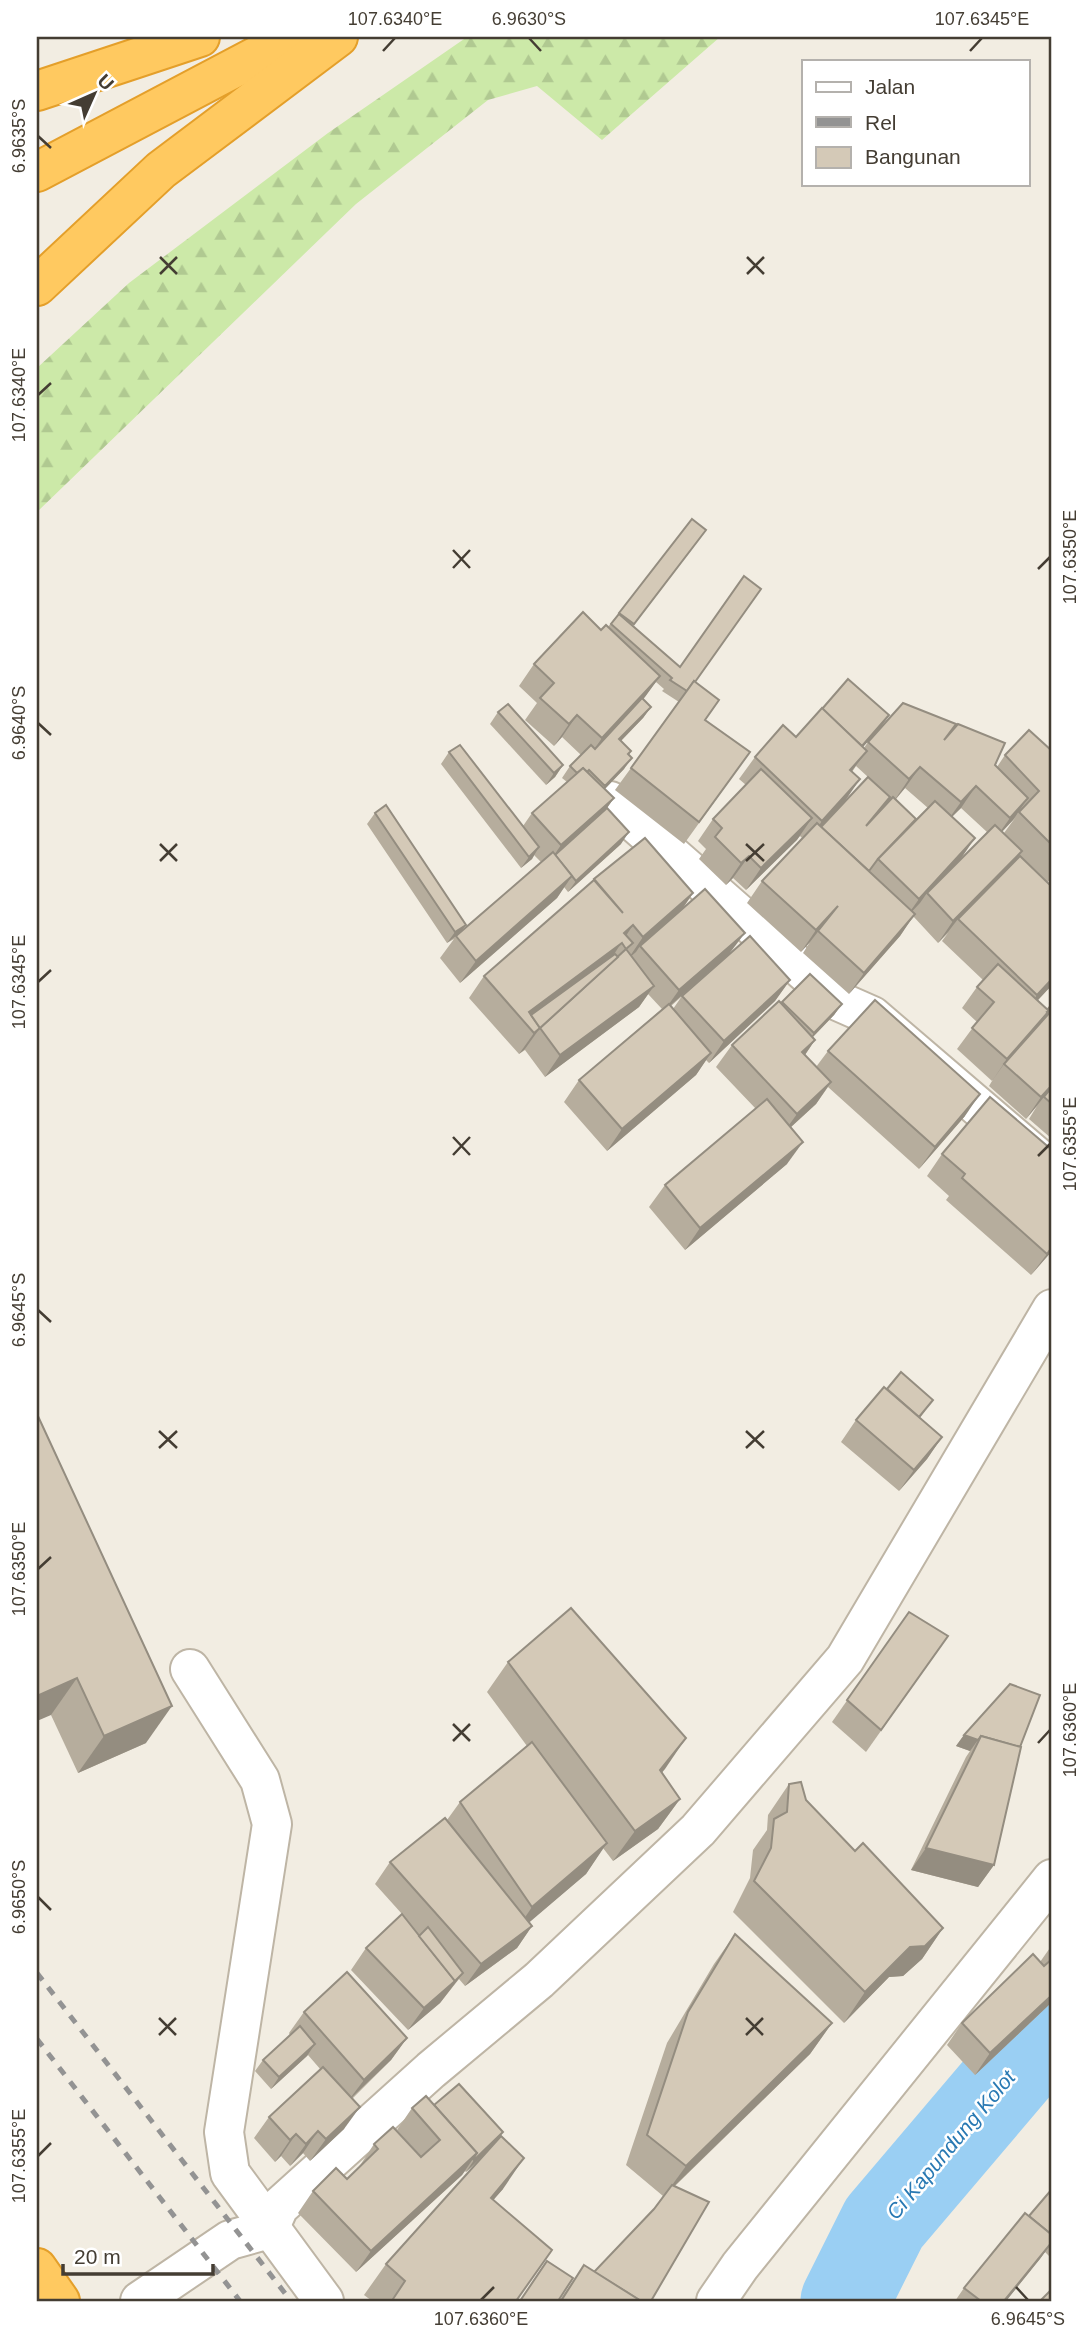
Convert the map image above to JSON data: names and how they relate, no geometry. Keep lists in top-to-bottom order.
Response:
{
  "water": ["Ci Kapundung Kolot"],
  "legend": ["Jalan", "Rel", "Bangunan"],
  "scale_bar": "20 m",
  "north": "top right",
  "coordinates": [
    "107.6340°E",
    "6.9630°S",
    "107.6345°E",
    "6.9635°S",
    "107.6350°E",
    "6.9640°S",
    "107.6355°E",
    "6.9645°S",
    "107.6360°E",
    "6.9650°S"
  ]
}
